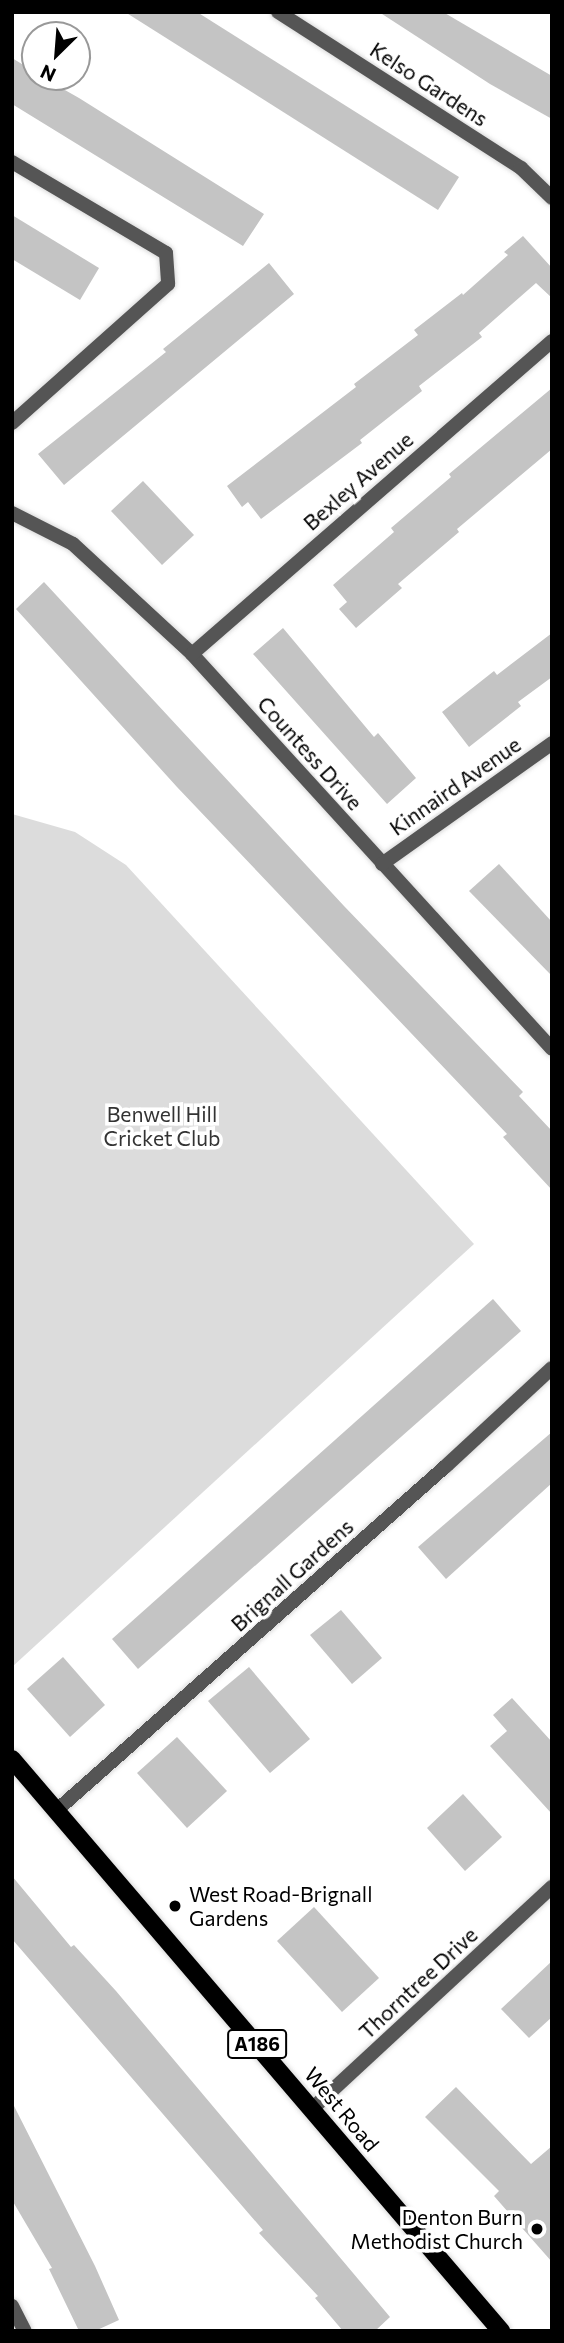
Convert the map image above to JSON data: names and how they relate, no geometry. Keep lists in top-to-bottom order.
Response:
{
  "streets": {
    "main road": ["A186", "West Road"],
    "street": [
      "Kelso Gardens",
      "Bexley Avenue",
      "Countess Drive",
      "Kinnaird Avenue",
      "Brignall Gardens",
      "Thorntree Drive"
    ]
  },
  "crossings": [
    ["Bexley Avenue", "Countess Drive"],
    ["Countess Drive", "Kinnaird Avenue"],
    ["Brignall Gardens", "West Road"],
    ["Thorntree Drive", "West Road"]
  ],
  "parks": ["Benwell Hill Cricket Club"],
  "places": ["West Road-Brignall Gardens", "Denton Burn Methodist Church"],
  "north": "bottom left"
}
